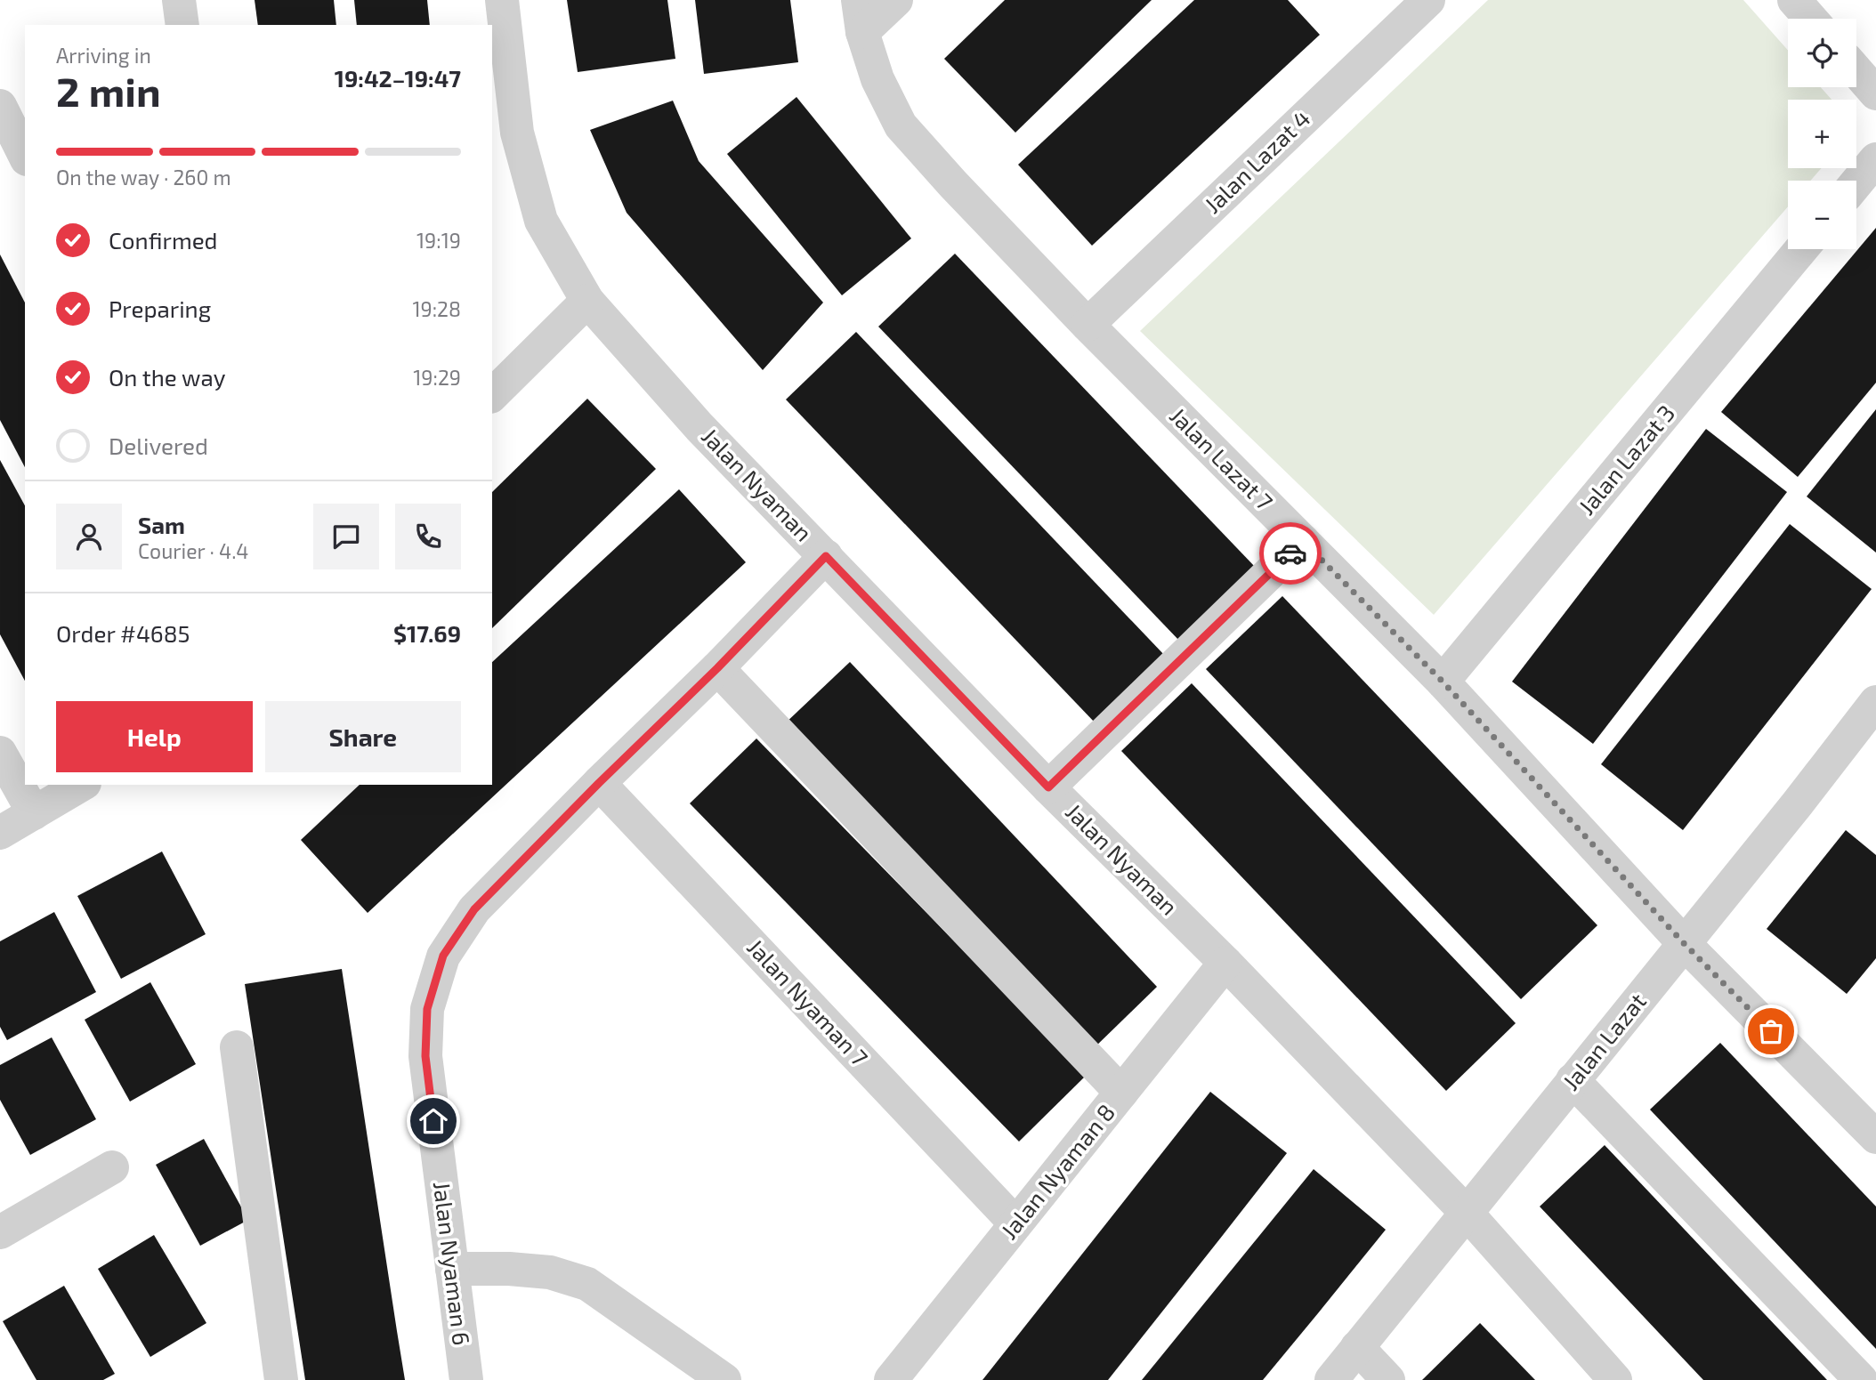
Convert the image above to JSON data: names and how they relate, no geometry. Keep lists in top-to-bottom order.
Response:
{
  "streets": {
    "street": [
      "Jalan Lazat 4",
      "Jalan Lazat 7",
      "Jalan Lazat 3",
      "Jalan Nyaman",
      "Jalan Nyaman 7",
      "Jalan Lazat",
      "Jalan Nyaman 8",
      "Jalan Nyaman 6"
    ]
  },
  "crossings": [
    ["Jalan Lazat 4", "Jalan Lazat 7"],
    ["Jalan Lazat 7", "Jalan Lazat 3"],
    ["Jalan Lazat 7", "Jalan Lazat"],
    ["Jalan Nyaman", "Jalan Lazat"],
    ["Jalan Nyaman", "Jalan Nyaman 8"],
    ["Jalan Nyaman", "Jalan Nyaman 6"],
    ["Jalan Nyaman 7", "Jalan Nyaman 8"],
    ["Jalan Nyaman 7", "Jalan Nyaman 6"]
  ],
  "page": {
    "map_buttons": ["+", "−"],
    "heading": ["2 min", "Arriving in", "19:42–19:47"],
    "panel": [
      "Sam",
      "Courier · 4.4",
      "Order #4685",
      "$17.69"
    ],
    "bar": "On the way · 260 m",
    "list": [
      ["Confirmed", "19:19"],
      ["Preparing", "19:28"],
      ["On the way", "19:29"],
      "Delivered"
    ],
    "buttons": ["Help", "Share"]
  }
}
